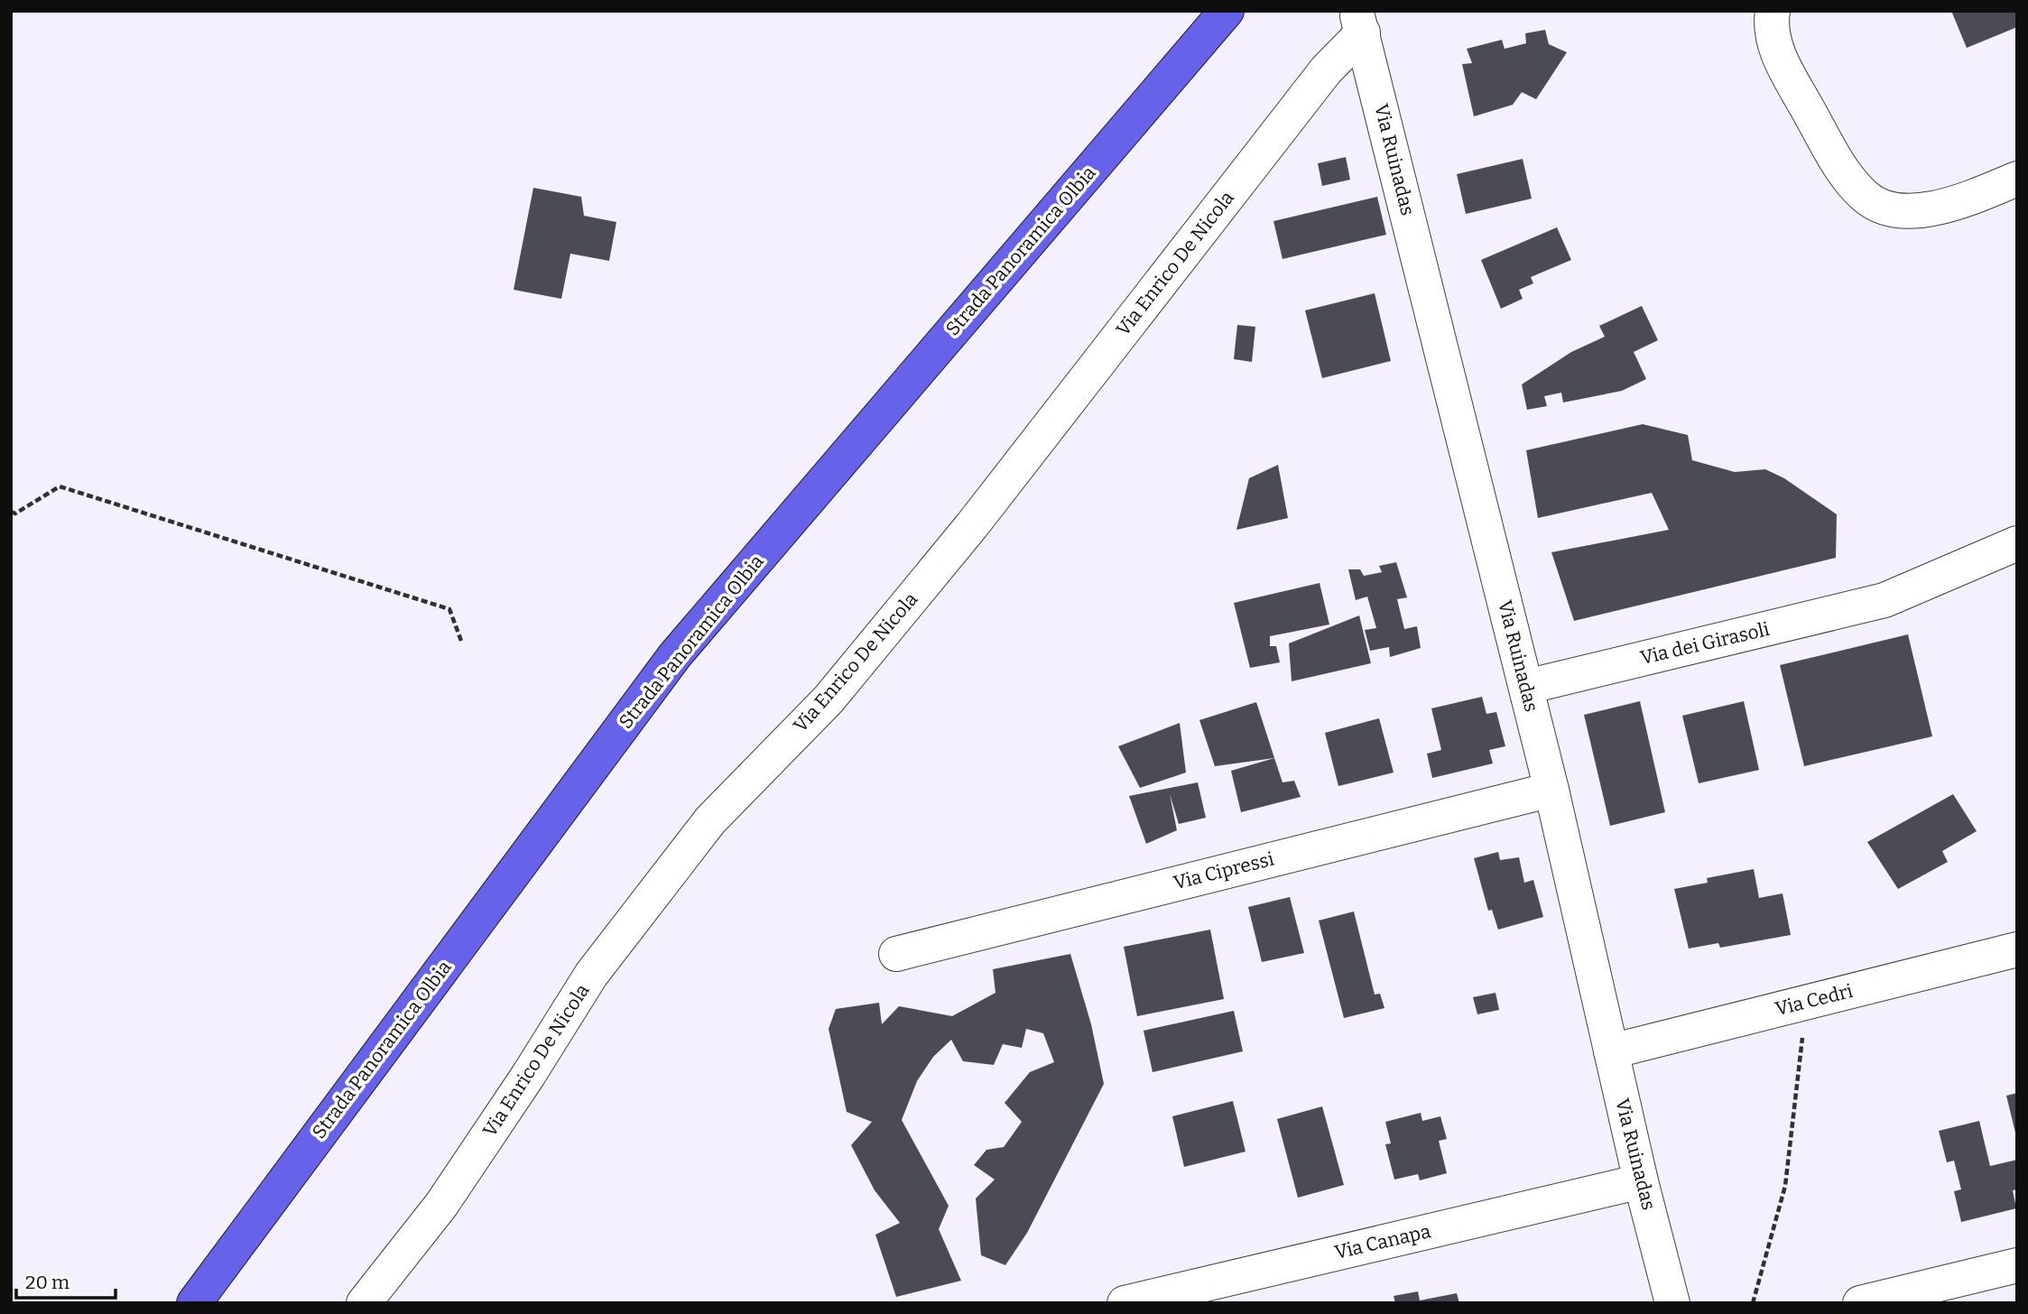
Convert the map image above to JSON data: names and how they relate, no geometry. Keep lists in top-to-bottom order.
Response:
{
  "streets": {
    "highway": ["Strada Panoramica Olbia"],
    "street": [
      "Via Ruinadas",
      "Via Enrico De Nicola",
      "Via dei Girasoli",
      "Via Cipressi",
      "Via Cedri",
      "Via Canapa"
    ]
  },
  "crossings": [
    ["Via Ruinadas", "Via Enrico De Nicola"],
    ["Via Ruinadas", "Via dei Girasoli"],
    ["Via Ruinadas", "Via Cipressi"],
    ["Via Ruinadas", "Via Cedri"],
    ["Via Ruinadas", "Via Canapa"]
  ],
  "scale_bar": "20 m"
}
